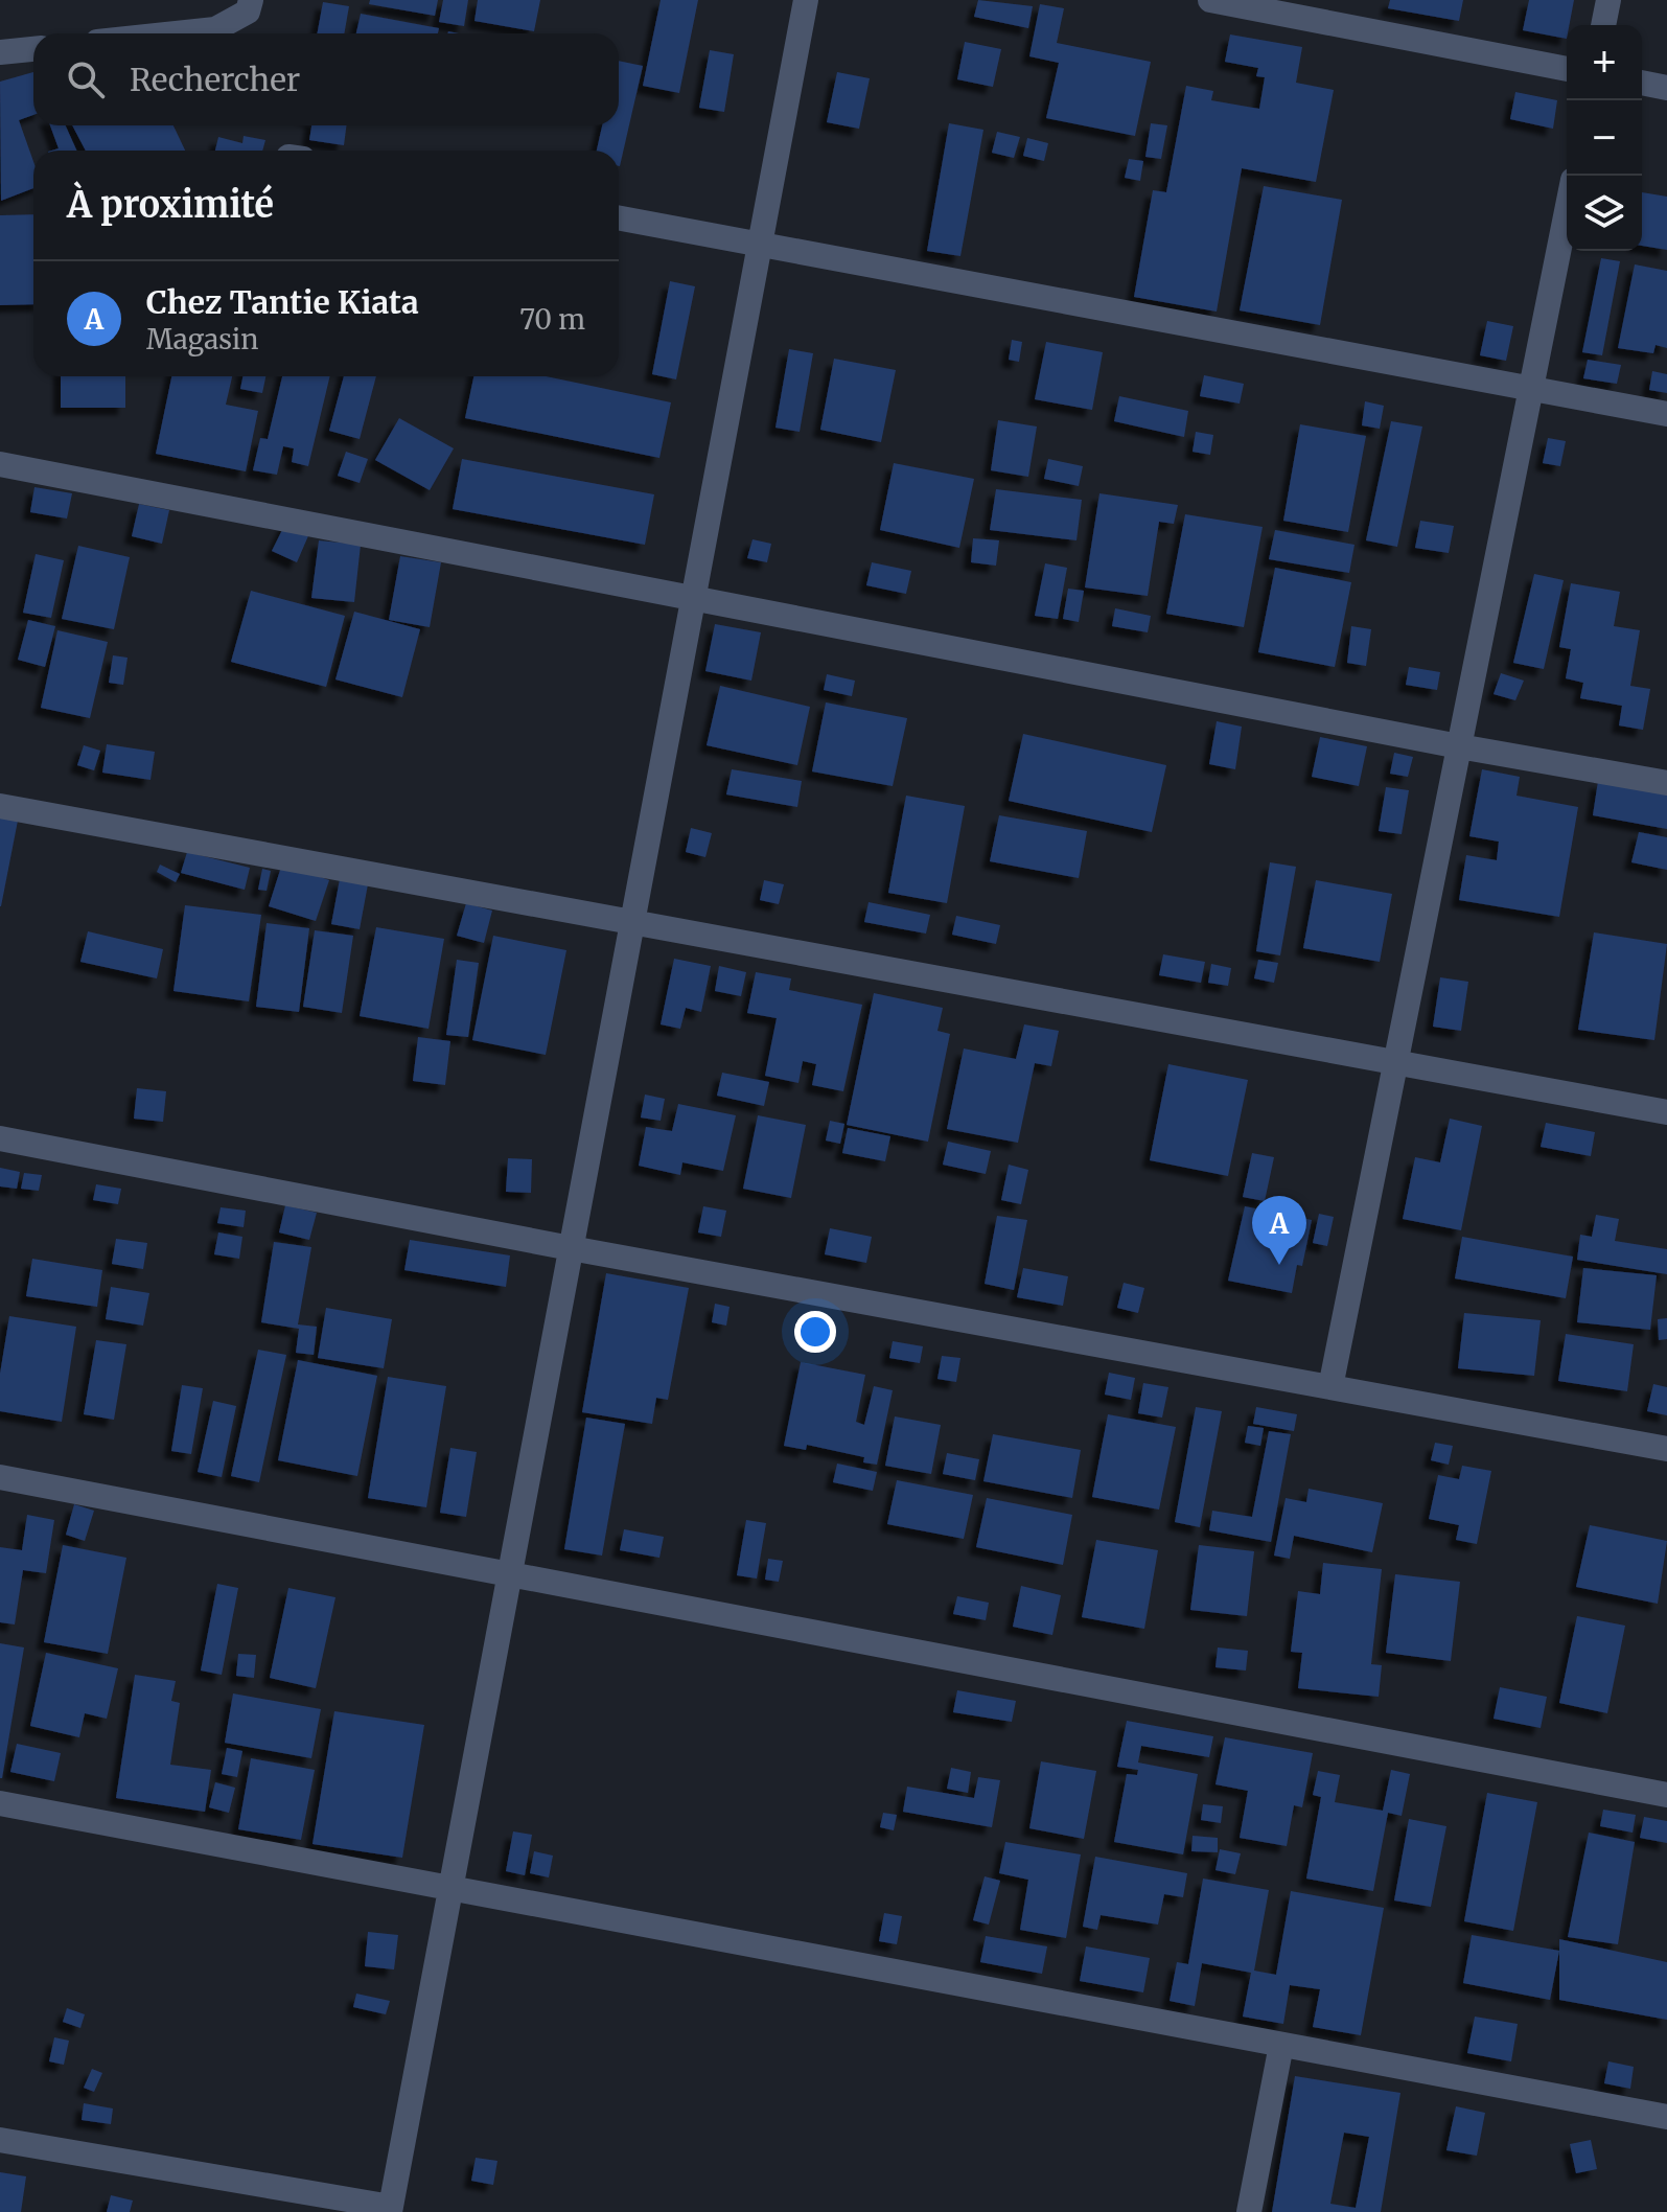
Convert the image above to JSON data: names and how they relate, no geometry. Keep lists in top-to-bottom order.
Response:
{
  "page": {
    "map_buttons": ["+", "−"],
    "search": "Rechercher",
    "heading": "À proximité",
    "list": [
      {
        "mark": "A",
        "name": "Chez Tantie Kiata",
        "note": "Magasin",
        "value": "70 m"
      }
    ],
    "pins": "A"
  }
}
